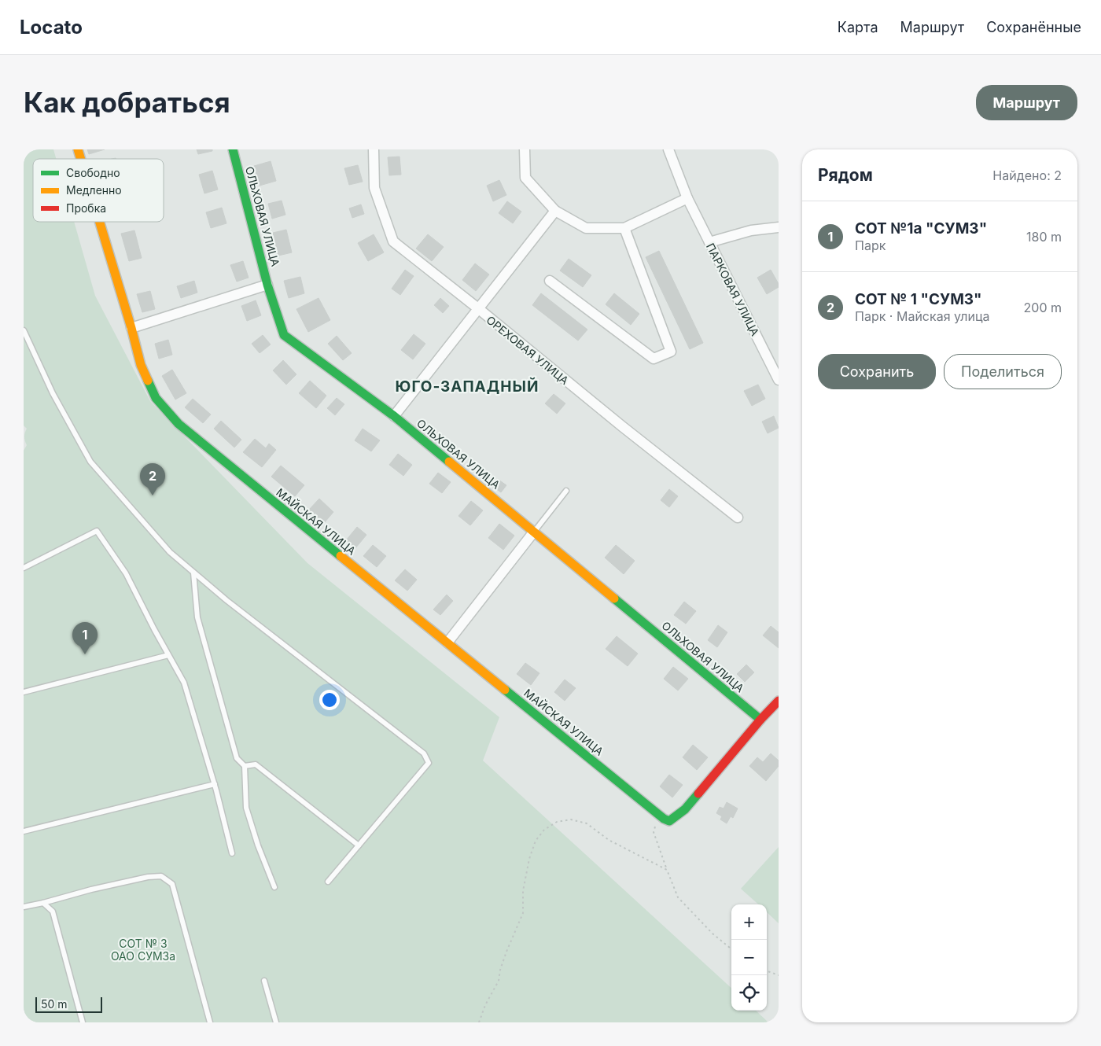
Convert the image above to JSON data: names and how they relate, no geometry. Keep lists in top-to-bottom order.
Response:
{
  "streets": {
    "street": [
      "ОЛЬХОВАЯ УЛИЦА",
      "ПАРКОВАЯ УЛИЦА",
      "ОРЕХОВАЯ УЛИЦА",
      "МАЙСКАЯ УЛИЦА"
    ]
  },
  "crossings": [
    ["ОЛЬХОВАЯ УЛИЦА", "МАЙСКАЯ УЛИЦА"]
  ],
  "districts": ["ЮГО-ЗАПАДНЫЙ"],
  "parks": ["СОТ № 3 ОАО СУМЗа"],
  "legend": ["Свободно", "Медленно", "Пробка"],
  "scale_bar": "50 m",
  "page": {
    "header": "Locato",
    "nav": ["Карта", "Маршрут", "Сохранённые"],
    "buttons": [
      "Маршрут",
      ["Сохранить", "Поделиться"]
    ],
    "title": "Как добраться",
    "heading": ["Рядом", "Найдено: 2"],
    "list": [
      {
        "mark": "1",
        "name": "СОТ №1а \"СУМЗ\"",
        "note": "Парк",
        "value": "180 m"
      },
      {
        "mark": "2",
        "name": "СОТ № 1 \"СУМЗ\"",
        "note": "Парк · Майская улица",
        "value": "200 m"
      }
    ],
    "pins": ["2", "1"],
    "map_buttons": ["+", "−"],
    "scale": "50 m"
  }
}
